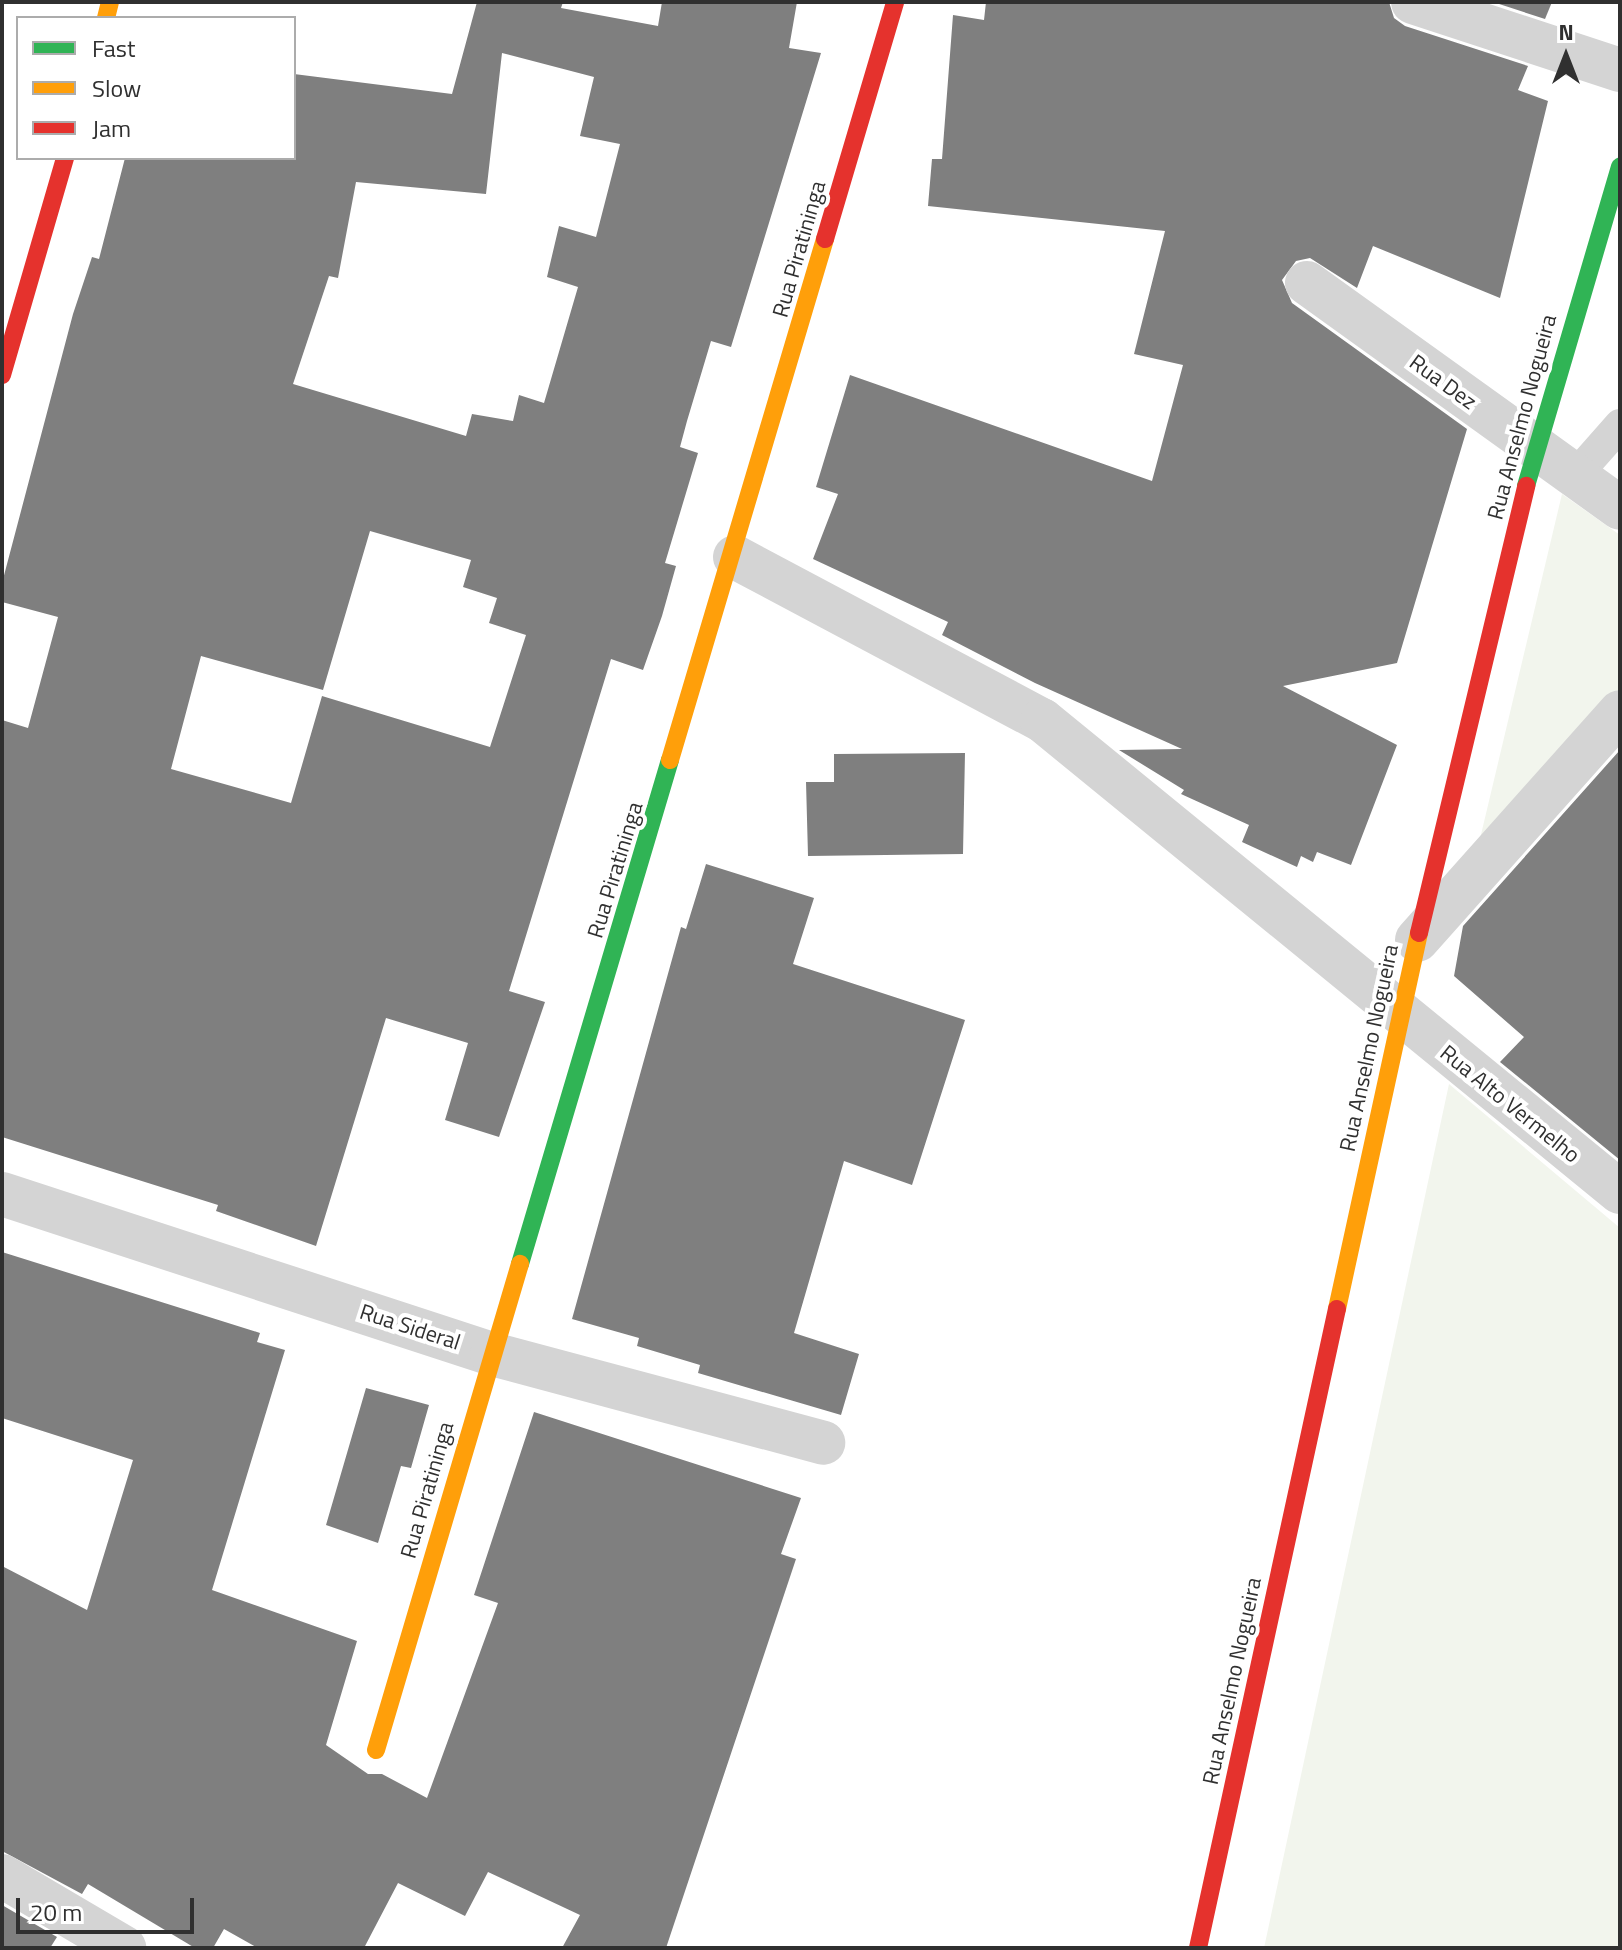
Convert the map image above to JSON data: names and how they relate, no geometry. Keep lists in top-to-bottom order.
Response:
{
  "streets": {
    "main road": ["Rua Piratininga", "Rua Anselmo Nogueira"],
    "street": ["Rua Dez", "Rua Alto Vermelho", "Rua Sideral"]
  },
  "crossings": [
    ["Rua Piratininga", "Rua Alto Vermelho"],
    ["Rua Piratininga", "Rua Sideral"],
    ["Rua Dez", "Rua Anselmo Nogueira"],
    ["Rua Anselmo Nogueira", "Rua Alto Vermelho"]
  ],
  "legend": ["Fast", "Slow", "Jam"],
  "scale_bar": "20 m",
  "north": "top"
}
